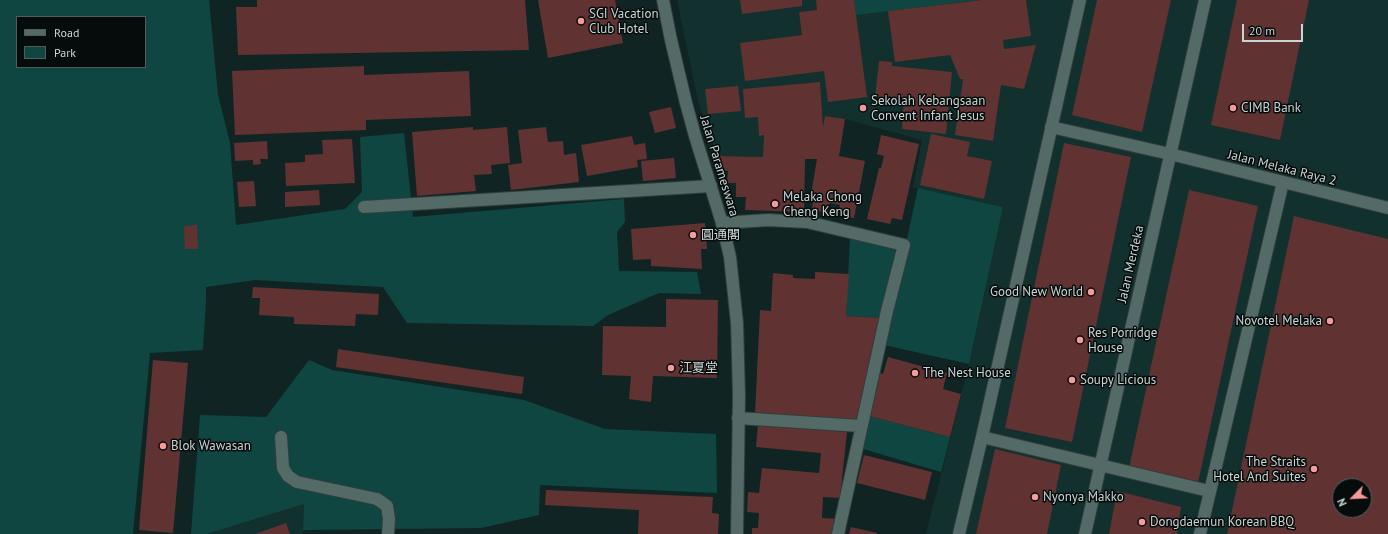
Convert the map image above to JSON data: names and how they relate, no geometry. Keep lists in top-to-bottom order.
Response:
{
  "streets": {
    "main road": ["Jalan Parameswara", "Jalan Melaka Raya 2", "Jalan Merdeka"]
  },
  "crossings": [
    ["Jalan Melaka Raya 2", "Jalan Merdeka"]
  ],
  "places": [
    "SGI Vacation Club Hotel",
    "Sekolah Kebangsaan Convent Infant Jesus",
    "CIMB Bank",
    "Melaka Chong Cheng Keng",
    "圓通閣",
    "Good New World",
    "Novotel Melaka",
    "Res Porridge House",
    "江夏堂",
    "The Nest House",
    "Soupy Licious",
    "Blok Wawasan",
    "The Straits Hotel And Suites",
    "Nyonya Makko",
    "Dongdaemun Korean BBQ"
  ],
  "legend": ["Road", "Park"],
  "scale_bar": "20 m",
  "north": "bottom left"
}
